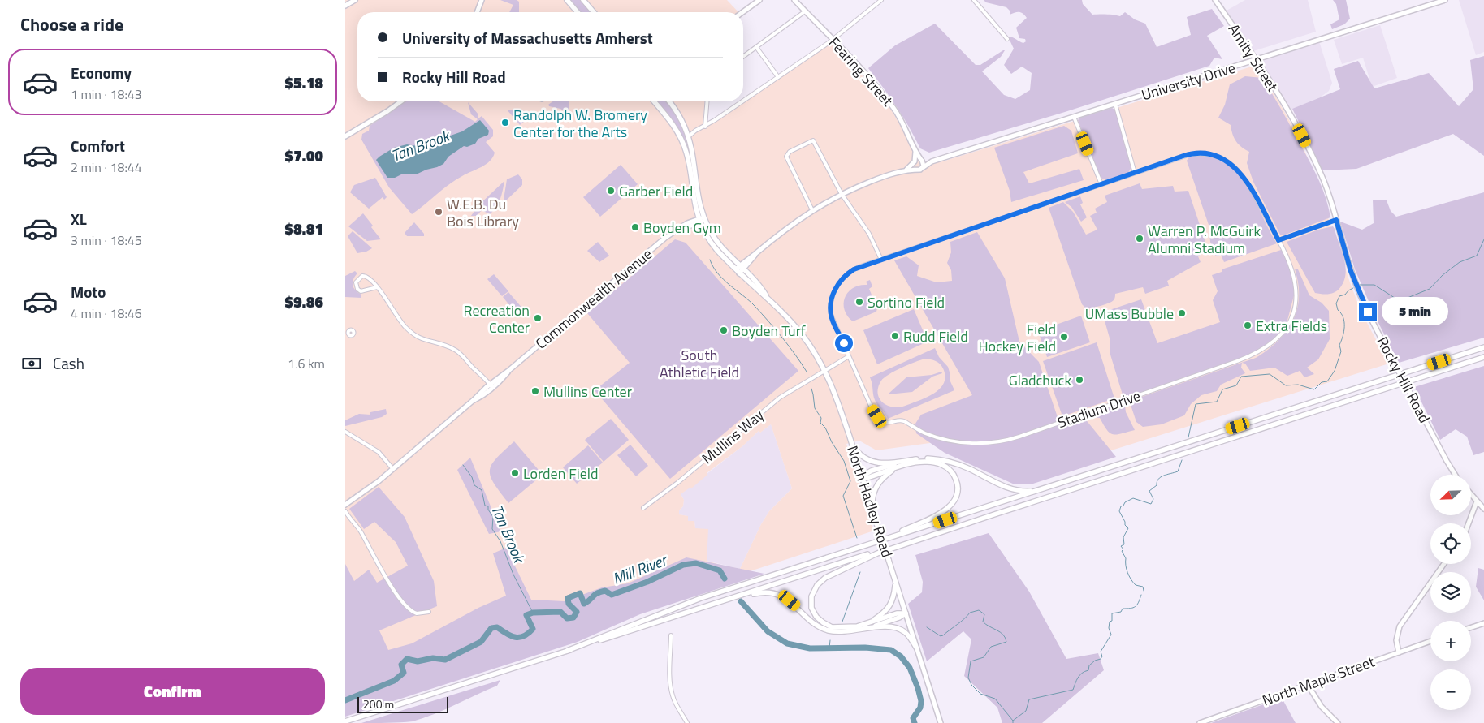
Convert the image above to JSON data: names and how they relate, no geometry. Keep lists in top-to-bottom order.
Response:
{
  "streets": {
    "main road": [
      "Amity Street",
      "Fearing Street",
      "University Drive",
      "Commonwealth Avenue",
      "Rocky Hill Road",
      "North Hadley Road",
      "North Maple Street"
    ],
    "street": ["Stadium Drive", "Mullins Way"]
  },
  "crossings": [
    ["Amity Street", "University Drive"],
    ["Amity Street", "Rocky Hill Road"],
    ["Fearing Street", "University Drive"],
    ["University Drive", "North Hadley Road"],
    ["Mullins Way", "North Hadley Road"]
  ],
  "water": ["Tan Brook", "Mill River"],
  "parks": ["South Athletic Field"],
  "places": [
    "Randolph W. Bromery Center for the Arts",
    "Garber Field",
    "W.E.B. Du Bois Library",
    "Boyden Gym",
    "Warren P. McGuirk Alumni Stadium",
    "Sortino Field",
    "UMass Bubble",
    "Recreation Center",
    "Extra Fields",
    "Boyden Turf",
    "Rudd Field",
    "Field Hockey Field",
    "Gladchuck",
    "Mullins Center",
    "Lorden Field"
  ],
  "scale_bar": "200 m",
  "north": "bottom left",
  "page": {
    "heading": "Choose a ride",
    "banner": ["University of Massachusetts Amherst", "Rocky Hill Road"],
    "list": [
      {
        "name": "Economy",
        "note": "1 min · 18:43",
        "value": "$5.18"
      },
      {
        "name": "Comfort",
        "note": "2 min · 18:44",
        "value": "$7.00"
      },
      {
        "name": "XL",
        "note": "3 min · 18:45",
        "value": "$8.81"
      },
      {
        "name": "Moto",
        "note": "4 min · 18:46",
        "value": "$9.86"
      }
    ],
    "bubble": "5 min",
    "pay": ["Cash", "1.6 km"],
    "map_buttons": ["+", "−"],
    "buttons": "Confirm",
    "scale": "200 m"
  }
}
